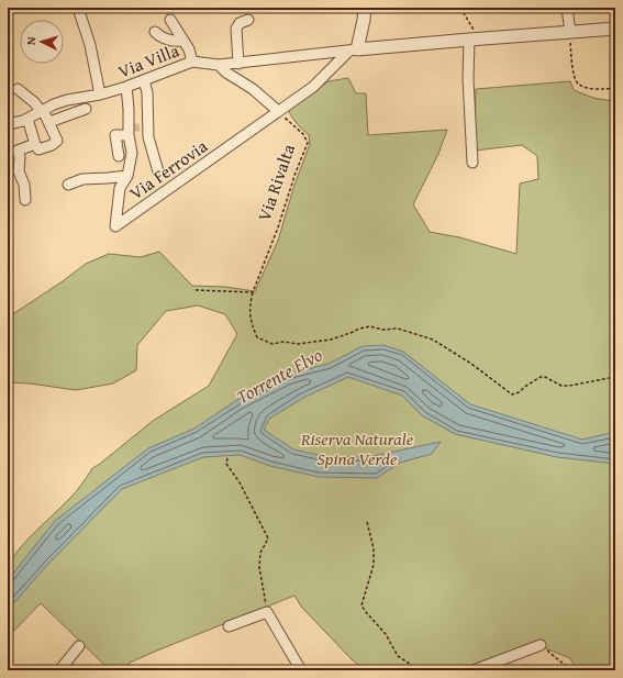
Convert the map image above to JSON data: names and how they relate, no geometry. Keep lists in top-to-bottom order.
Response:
{
  "streets": {
    "street": ["Via Villa", "Via Ferrovia"],
    "path": ["Via Rivalta"]
  },
  "crossings": [
    ["Via Villa", "Via Ferrovia"],
    ["Via Ferrovia", "Via Rivalta"]
  ],
  "water": ["Torrente Elvo"],
  "parks": ["Riserva Naturale Spina Verde"],
  "north": "left"
}
